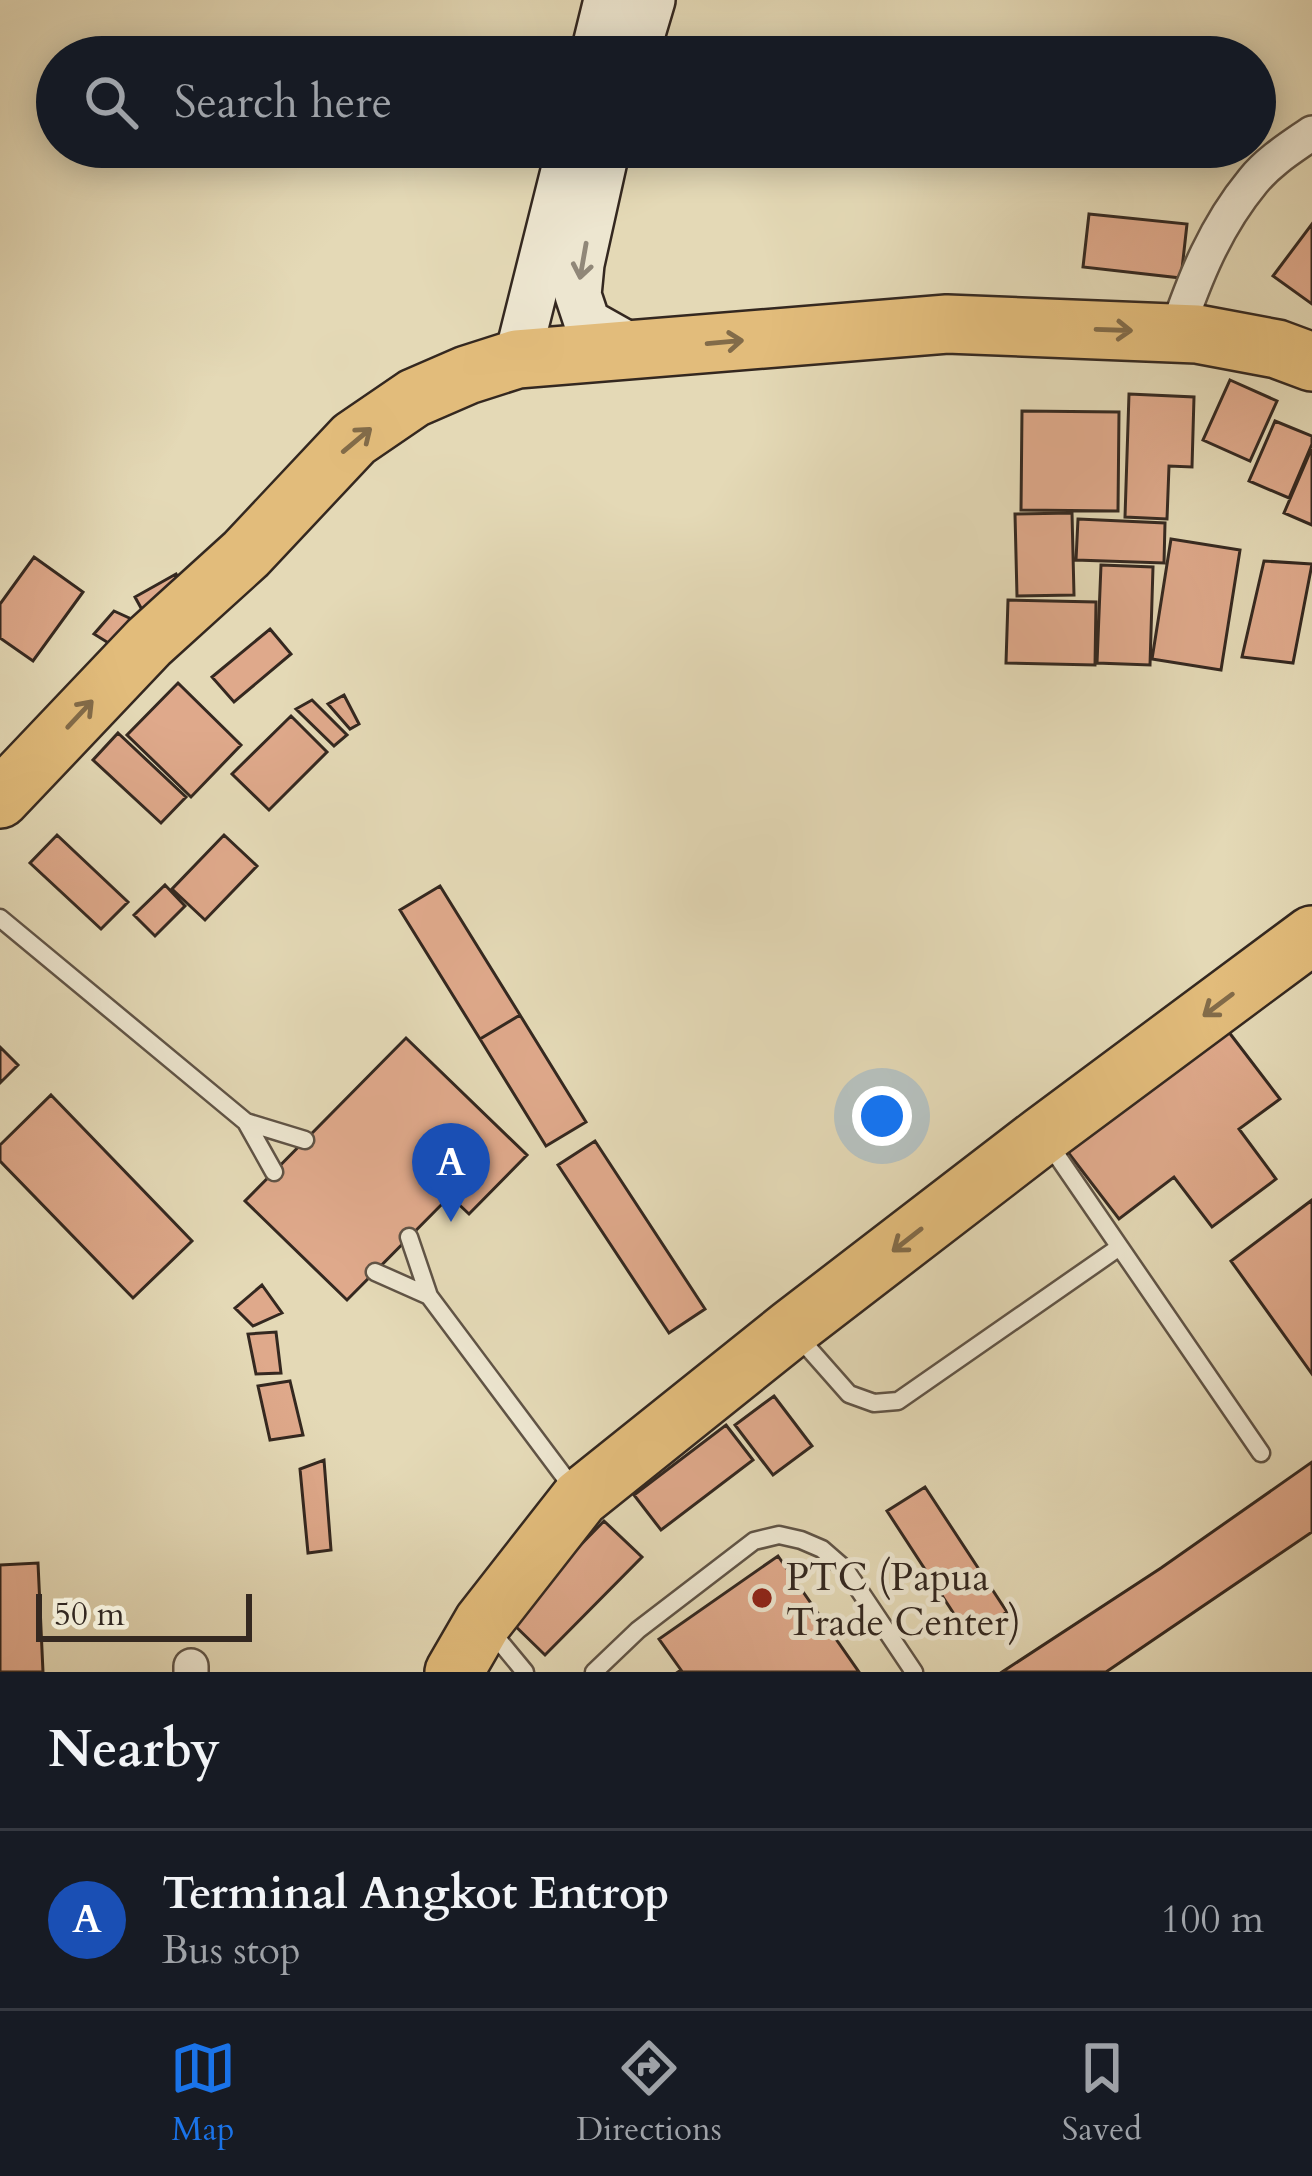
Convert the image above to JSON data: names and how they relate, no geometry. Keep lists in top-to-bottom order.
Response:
{
  "places": ["PTC (Papua Trade Center)"],
  "scale_bar": "50 m",
  "page": {
    "search": "Search here",
    "pins": "A",
    "scale": "50 m",
    "heading": "Nearby",
    "list": [
      {
        "mark": "A",
        "name": "Terminal Angkot Entrop",
        "note": "Bus stop",
        "value": "100 m"
      }
    ],
    "nav": ["Map", "Directions", "Saved"]
  }
}
